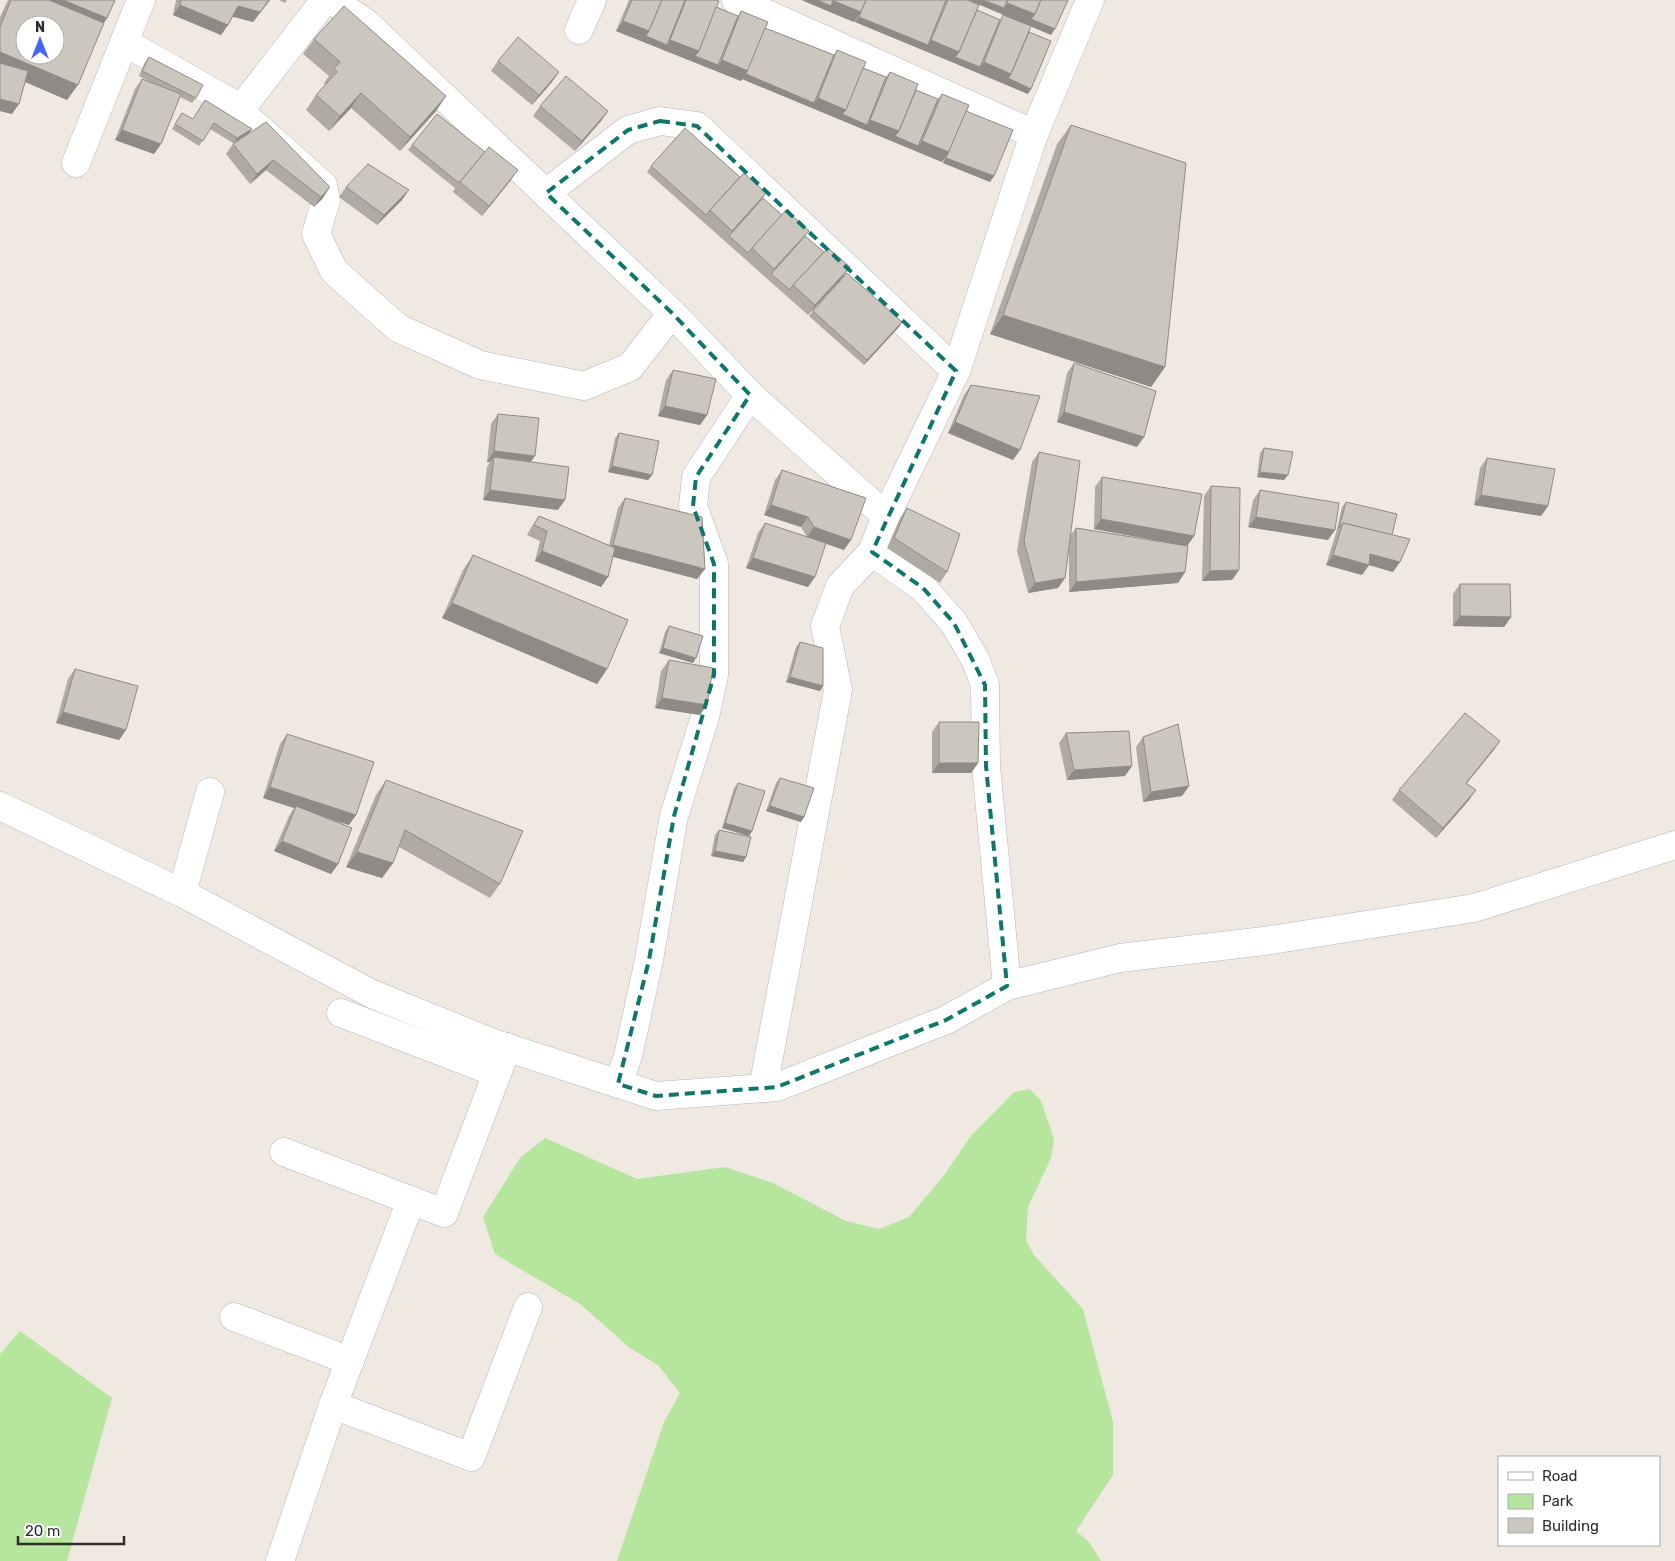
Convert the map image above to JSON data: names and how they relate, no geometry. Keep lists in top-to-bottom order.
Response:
{
  "legend": ["Road", "Park", "Building"],
  "scale_bar": "20 m",
  "north": "top"
}
